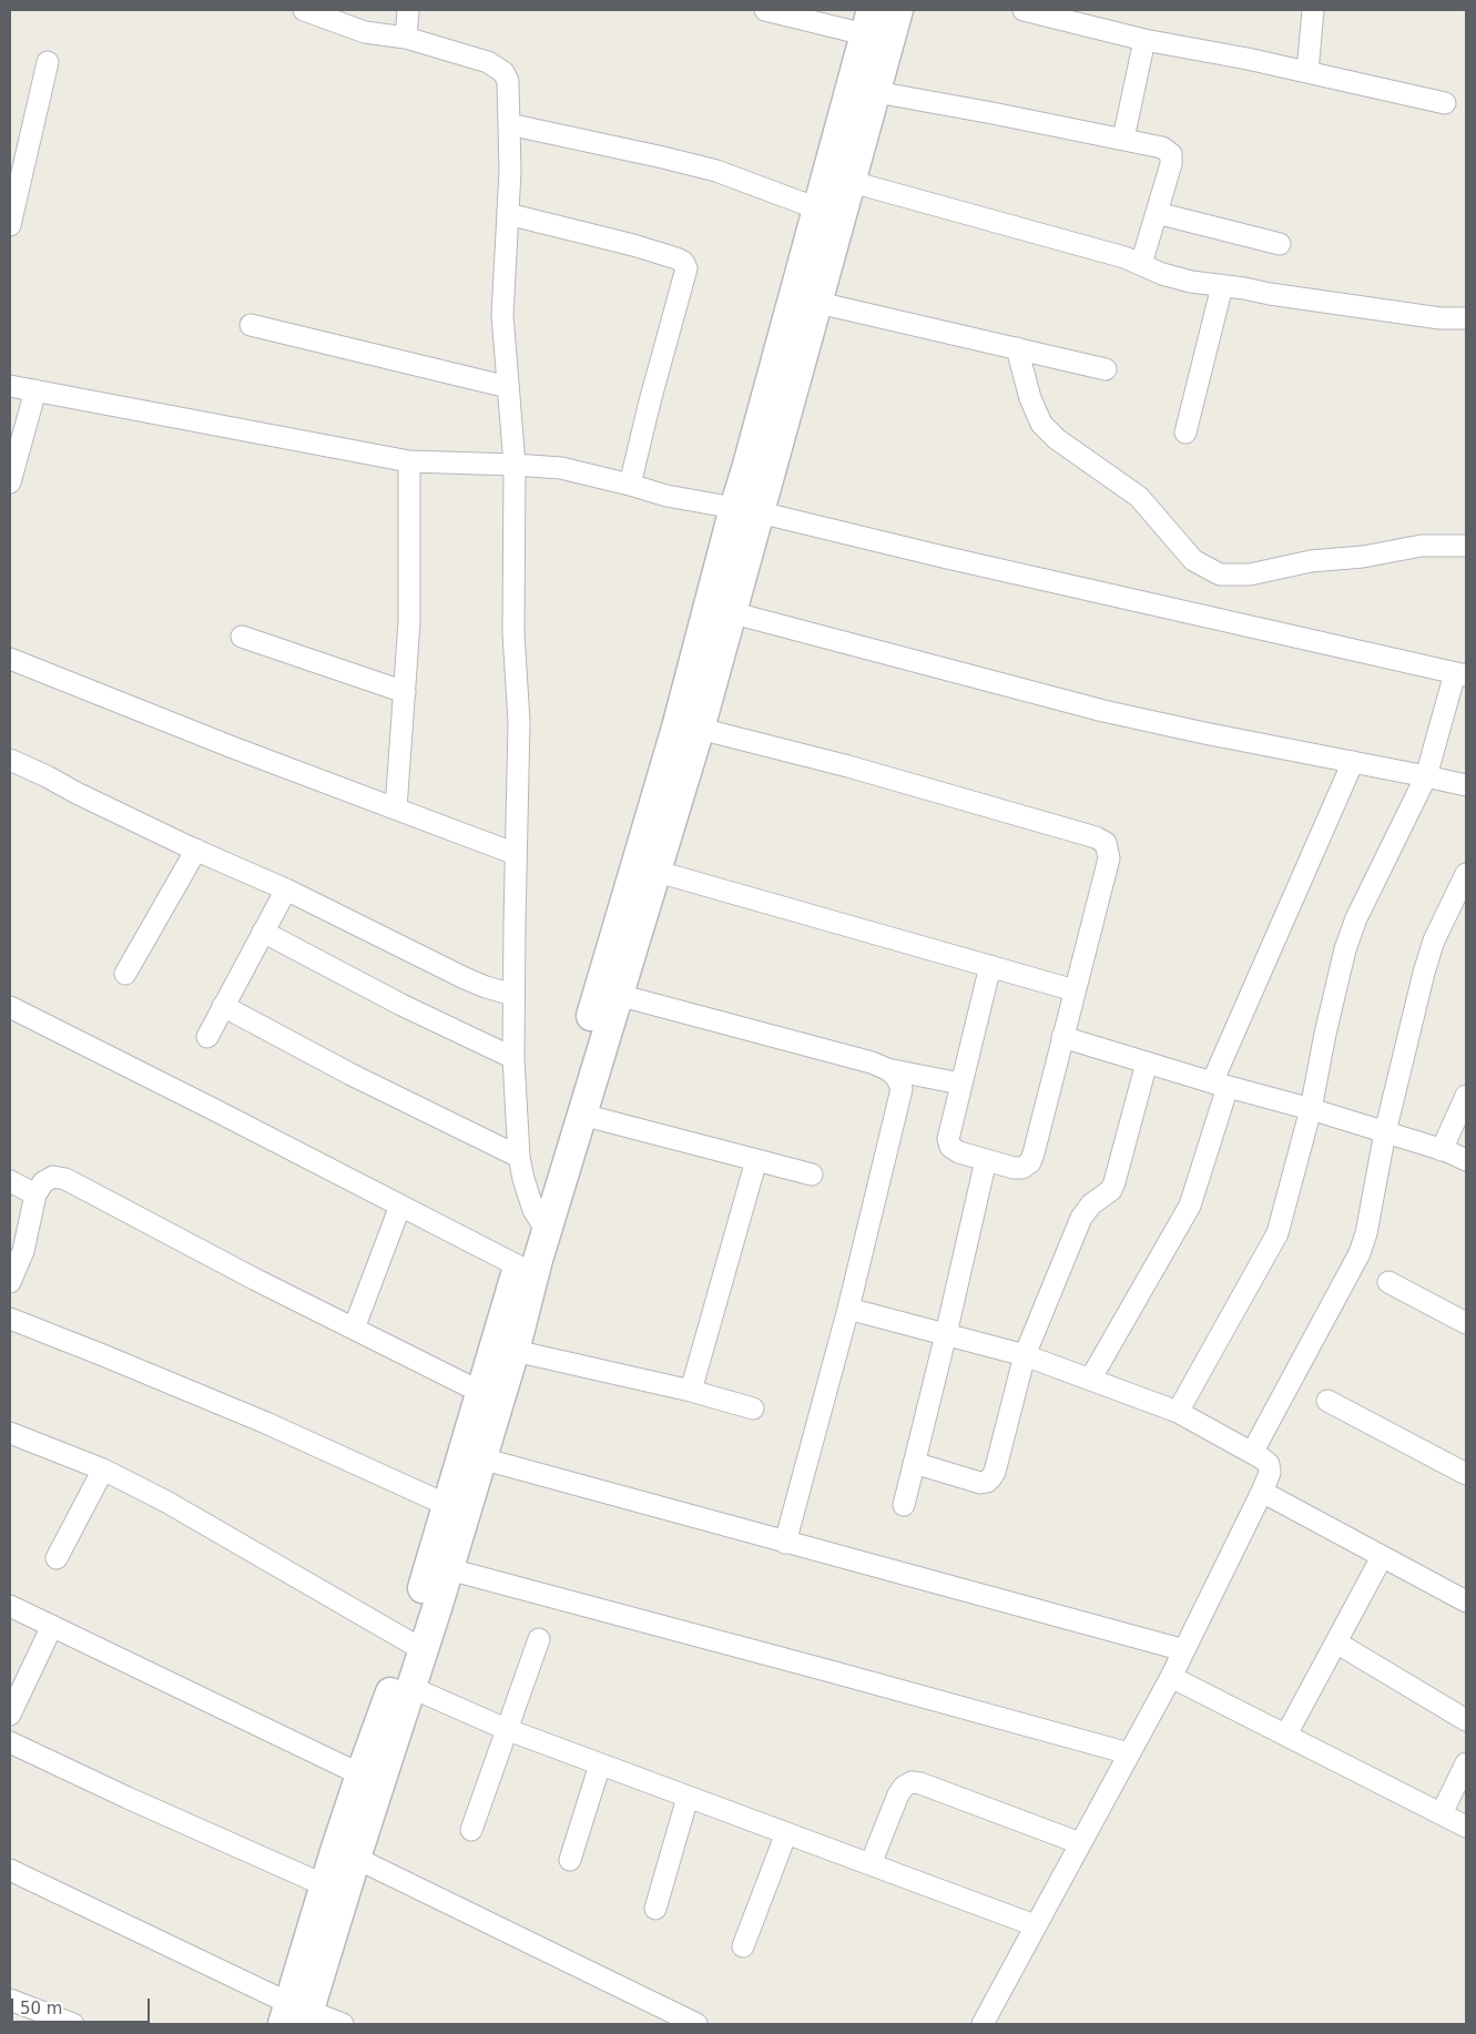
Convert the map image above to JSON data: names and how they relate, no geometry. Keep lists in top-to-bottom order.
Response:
{
  "scale_bar": "50 m"
}
